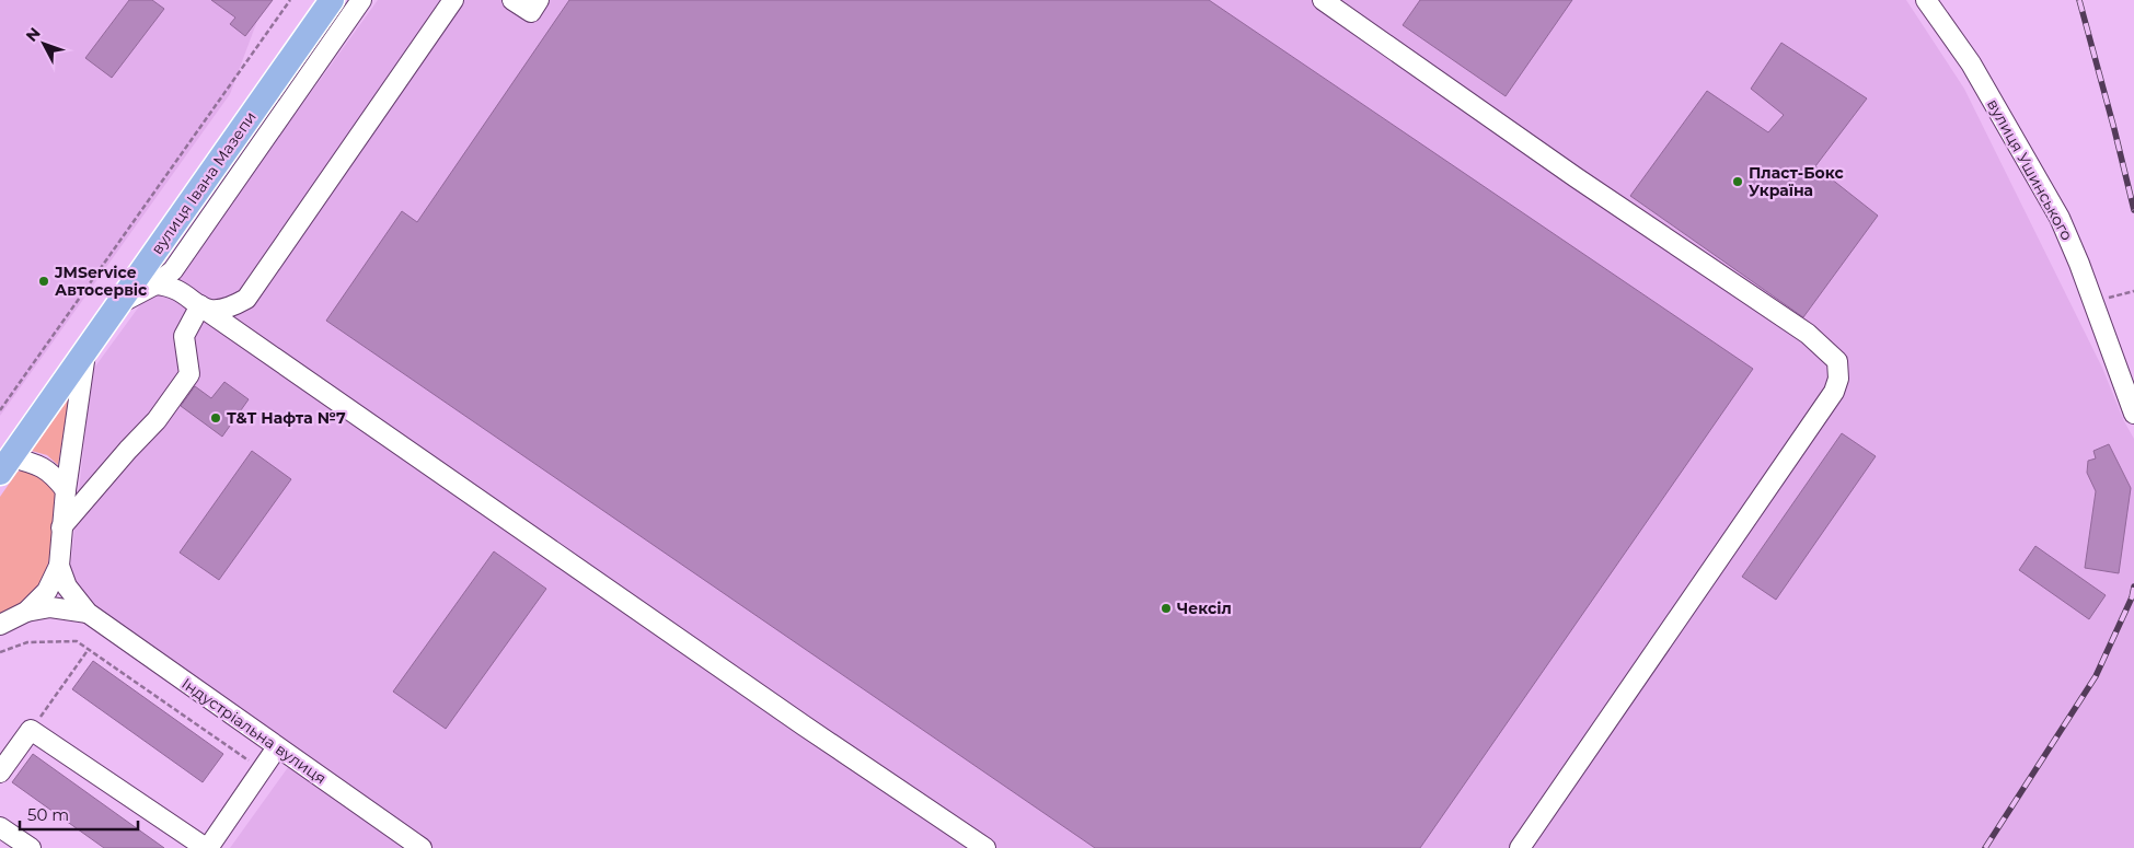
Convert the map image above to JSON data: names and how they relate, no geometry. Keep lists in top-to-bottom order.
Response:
{
  "streets": {
    "main road": ["вулиця Івана Мазепи"],
    "street": ["вулиця Ушинського", "Індустріальна вулиця"]
  },
  "places": [
    "Пласт-Бокс Україна",
    "JMService Автосервіс",
    "Т&Т Нафта №7",
    "Чексіл"
  ],
  "scale_bar": "50 m",
  "north": "top left"
}
